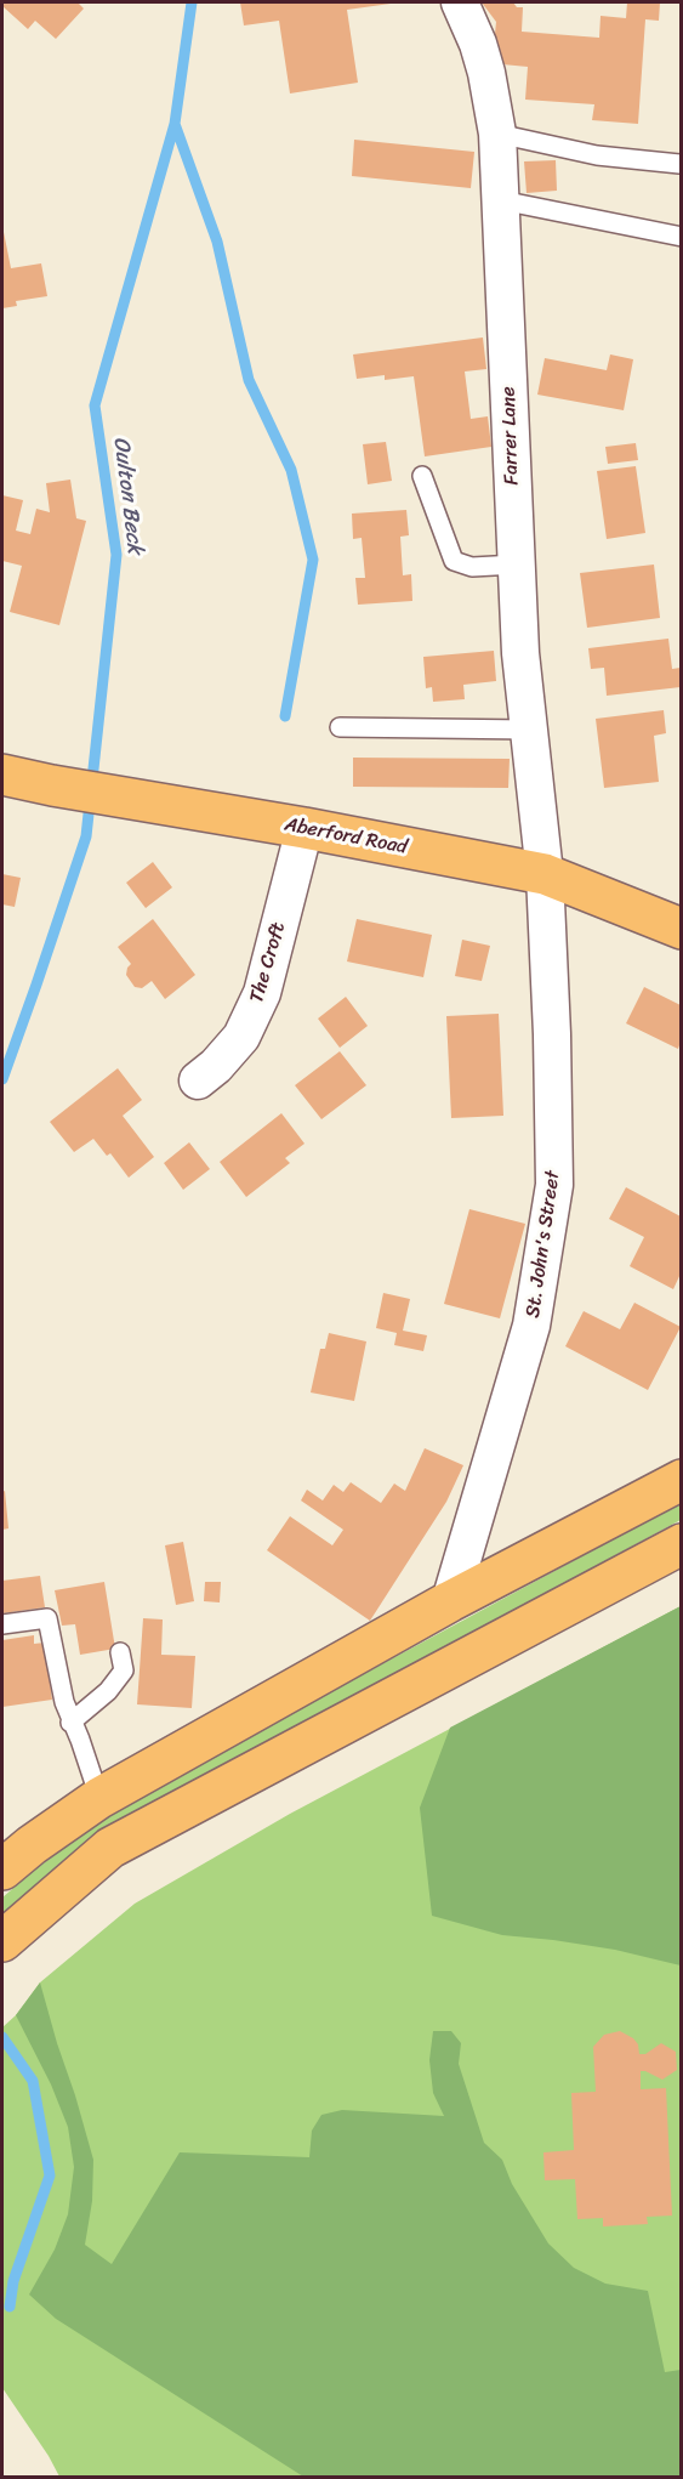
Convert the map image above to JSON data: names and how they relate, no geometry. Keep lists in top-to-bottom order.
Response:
{
  "streets": {
    "main road": ["Aberford Road"],
    "street": ["Farrer Lane", "The Croft", "St. John's Street"]
  },
  "crossings": [
    ["Farrer Lane", "Aberford Road"],
    ["Farrer Lane", "St. John's Street"],
    ["Aberford Road", "The Croft"],
    ["Aberford Road", "St. John's Street"]
  ],
  "water": ["Oulton Beck"]
}
